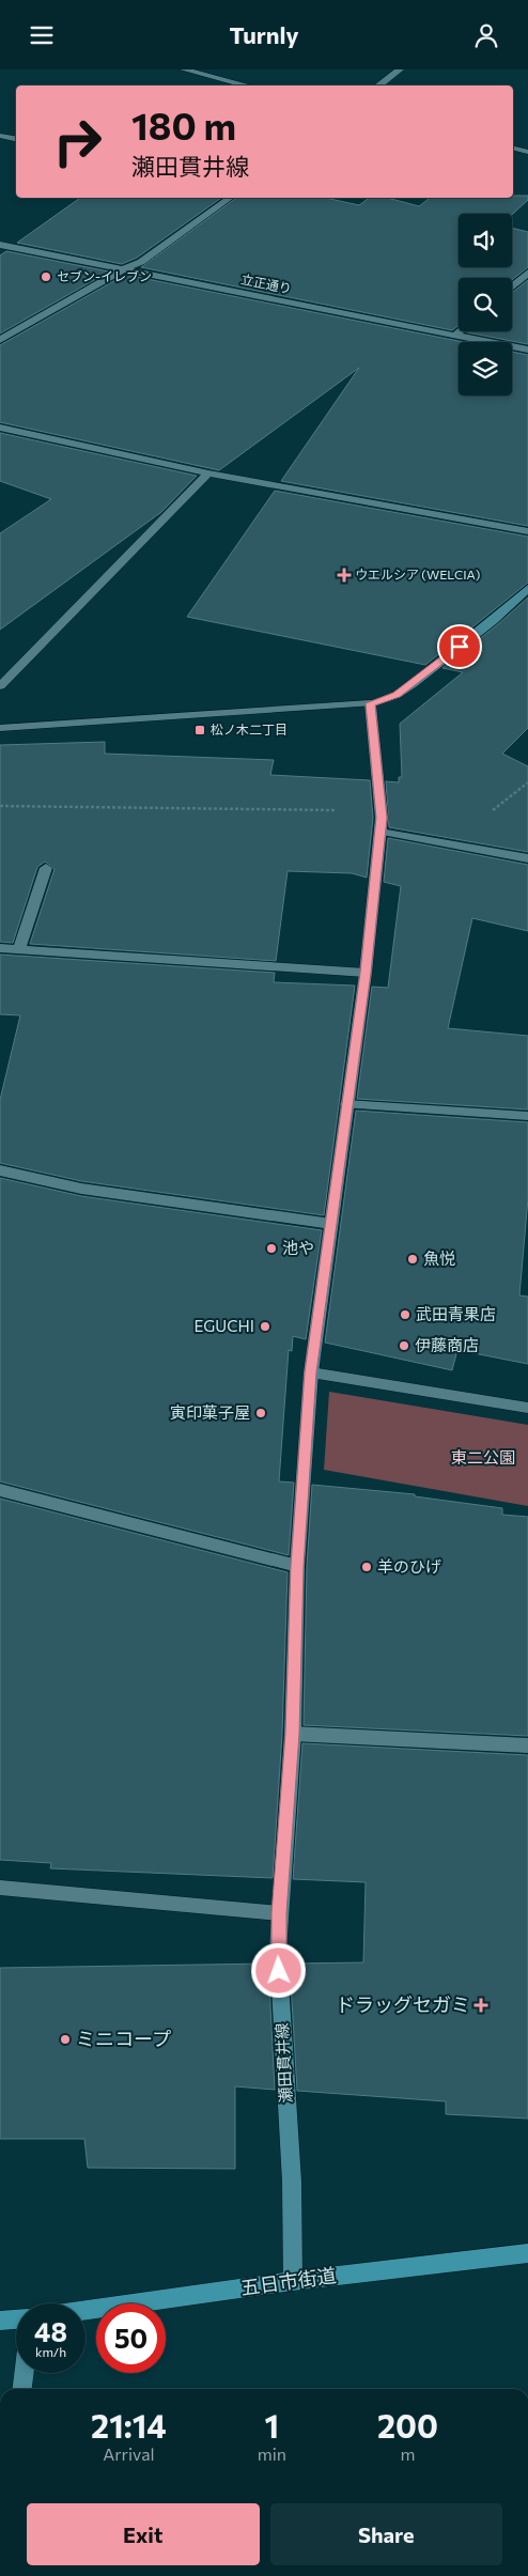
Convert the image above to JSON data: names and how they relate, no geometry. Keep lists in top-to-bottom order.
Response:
{
  "streets": {
    "main road": ["瀬田貫井線", "五日市街道"],
    "street": ["立正通り"]
  },
  "crossings": [
    ["瀬田貫井線", "五日市街道"]
  ],
  "parks": ["東二公園"],
  "places": {
    "other": [
      "セブン-イレブン",
      "池や",
      "魚悦",
      "武田青果店",
      "EGUCHI",
      "伊藤商店",
      "寅印菓子屋",
      "羊のひげ",
      "ミニコープ"
    ],
    "health": ["ウエルシア (WELCIA)", "ドラッグセガミ"],
    "transit": ["松ノ木二丁目"]
  },
  "page": {
    "header": "Turnly",
    "turn": ["180 m", "瀬田貫井線"],
    "speed": "48 km/h",
    "limit": "50",
    "eta": [
      "21:14",
      "Arrival",
      "1",
      "min",
      "200",
      "m"
    ],
    "buttons": ["Exit", "Share"]
  }
}
